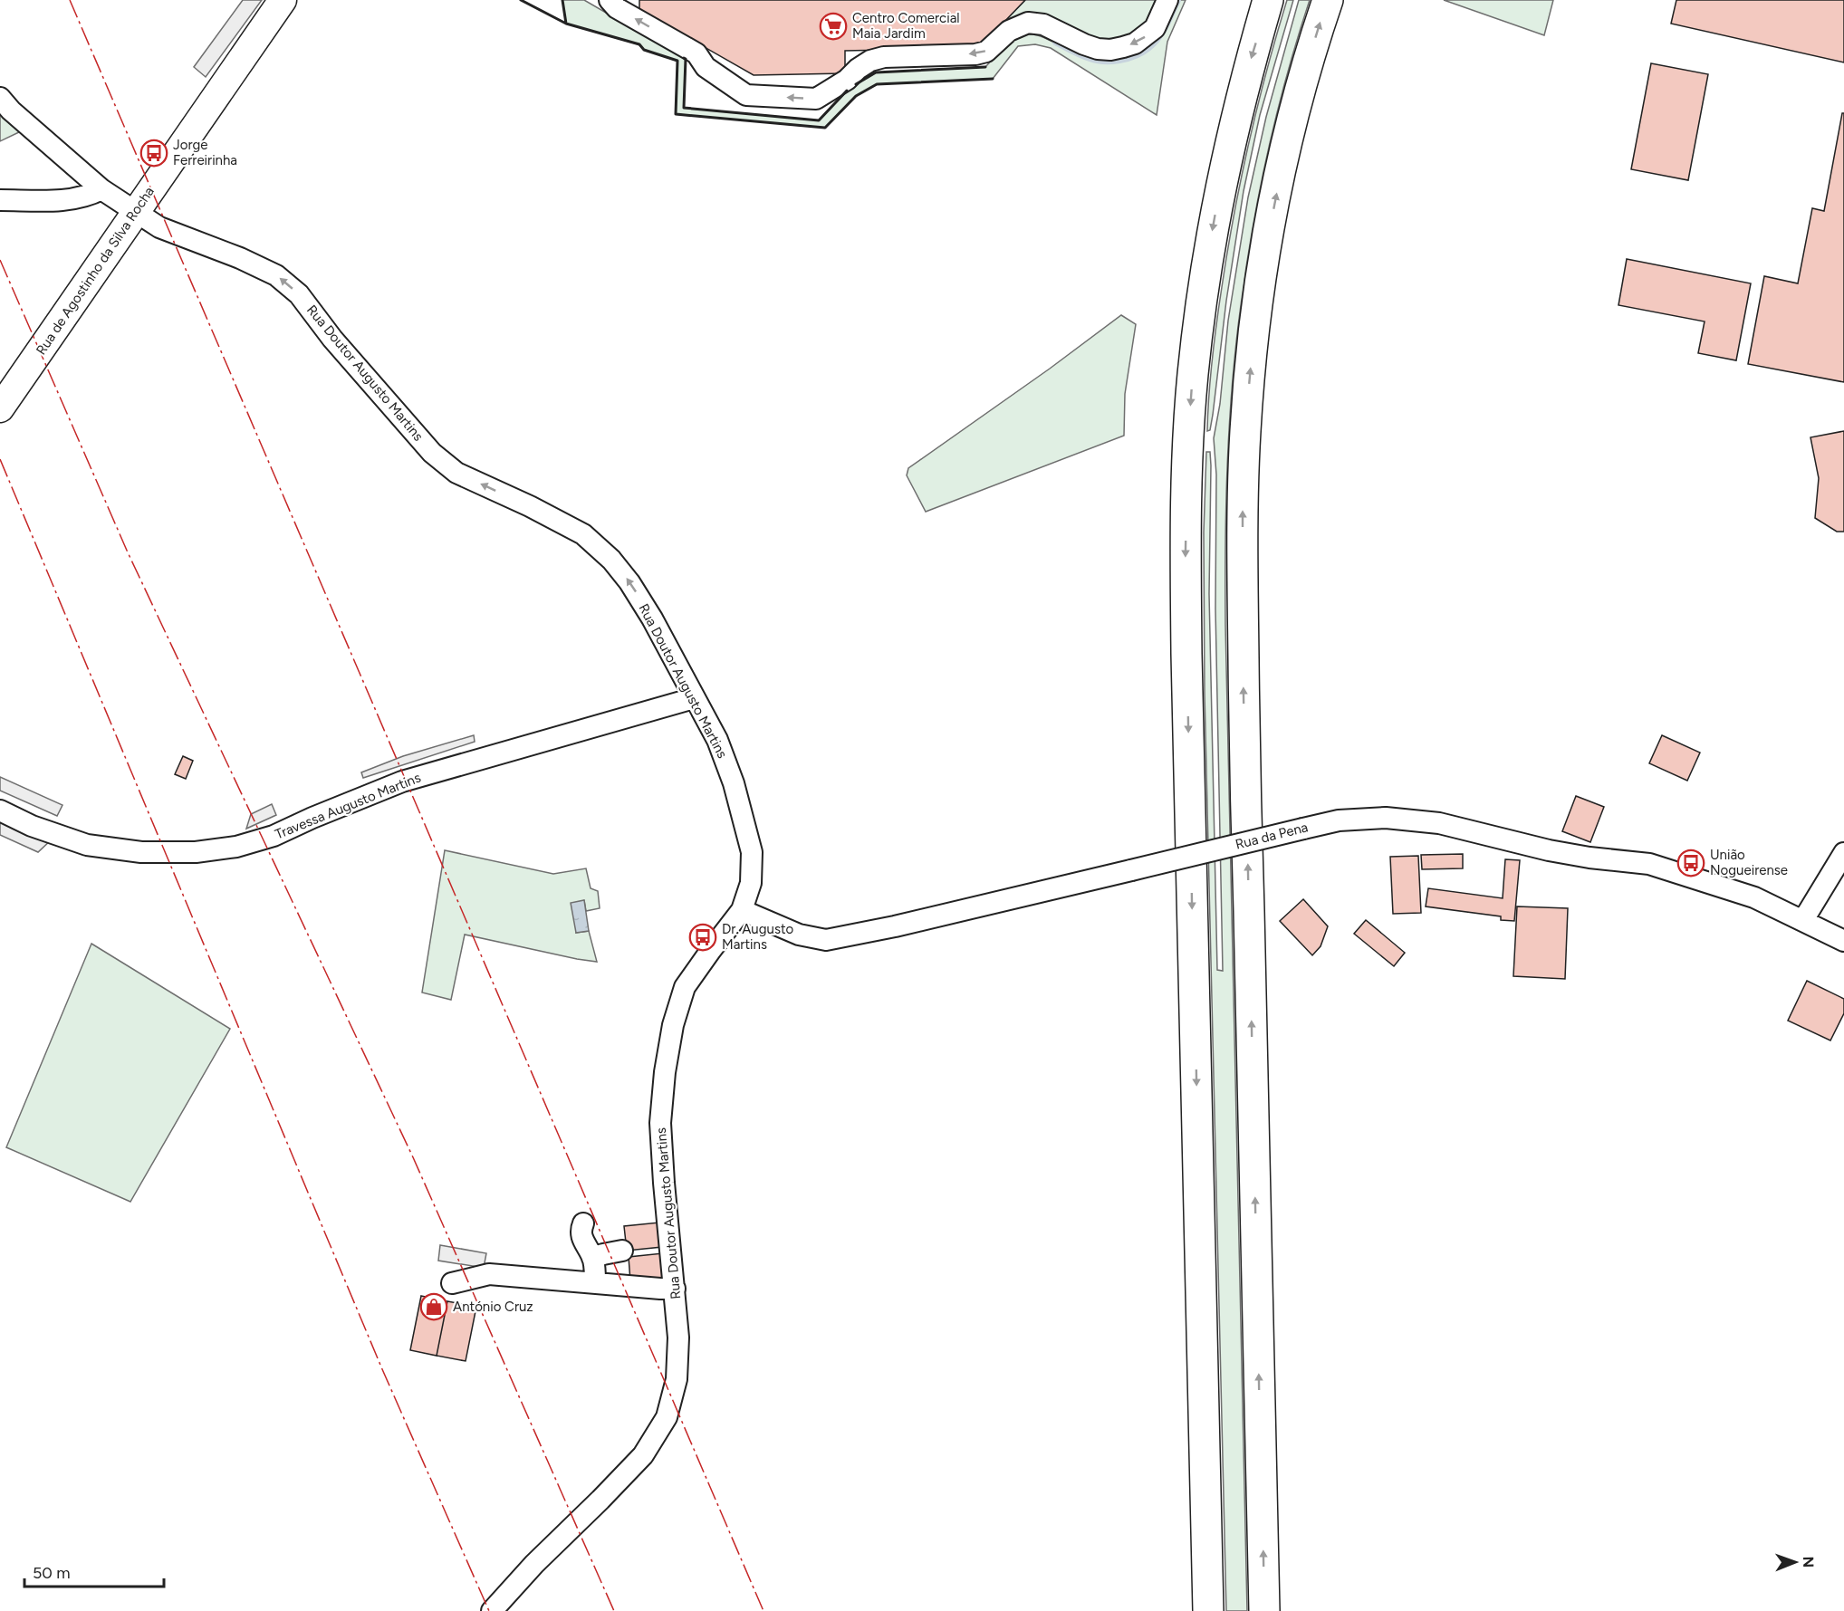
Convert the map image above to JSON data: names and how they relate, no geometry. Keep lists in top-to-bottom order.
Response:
{
  "streets": {
    "main road": ["Rua de Agostinho da Silva Rocha"],
    "street": ["Rua Doutor Augusto Martins", "Travessa Augusto Martins", "Rua da Pena"]
  },
  "crossings": [
    ["Rua de Agostinho da Silva Rocha", "Rua Doutor Augusto Martins"],
    ["Rua Doutor Augusto Martins", "Travessa Augusto Martins"],
    ["Rua Doutor Augusto Martins", "Rua da Pena"]
  ],
  "one_way": ["Rua Doutor Augusto Martins"],
  "places": {
    "supermarket": ["Centro Comercial Maia Jardim"],
    "bus stop": ["Jorge Ferreirinha", "União Nogueirense", "Dr. Augusto Martins"],
    "shop": ["António Cruz"]
  },
  "scale_bar": "50 m",
  "north": "right"
}
